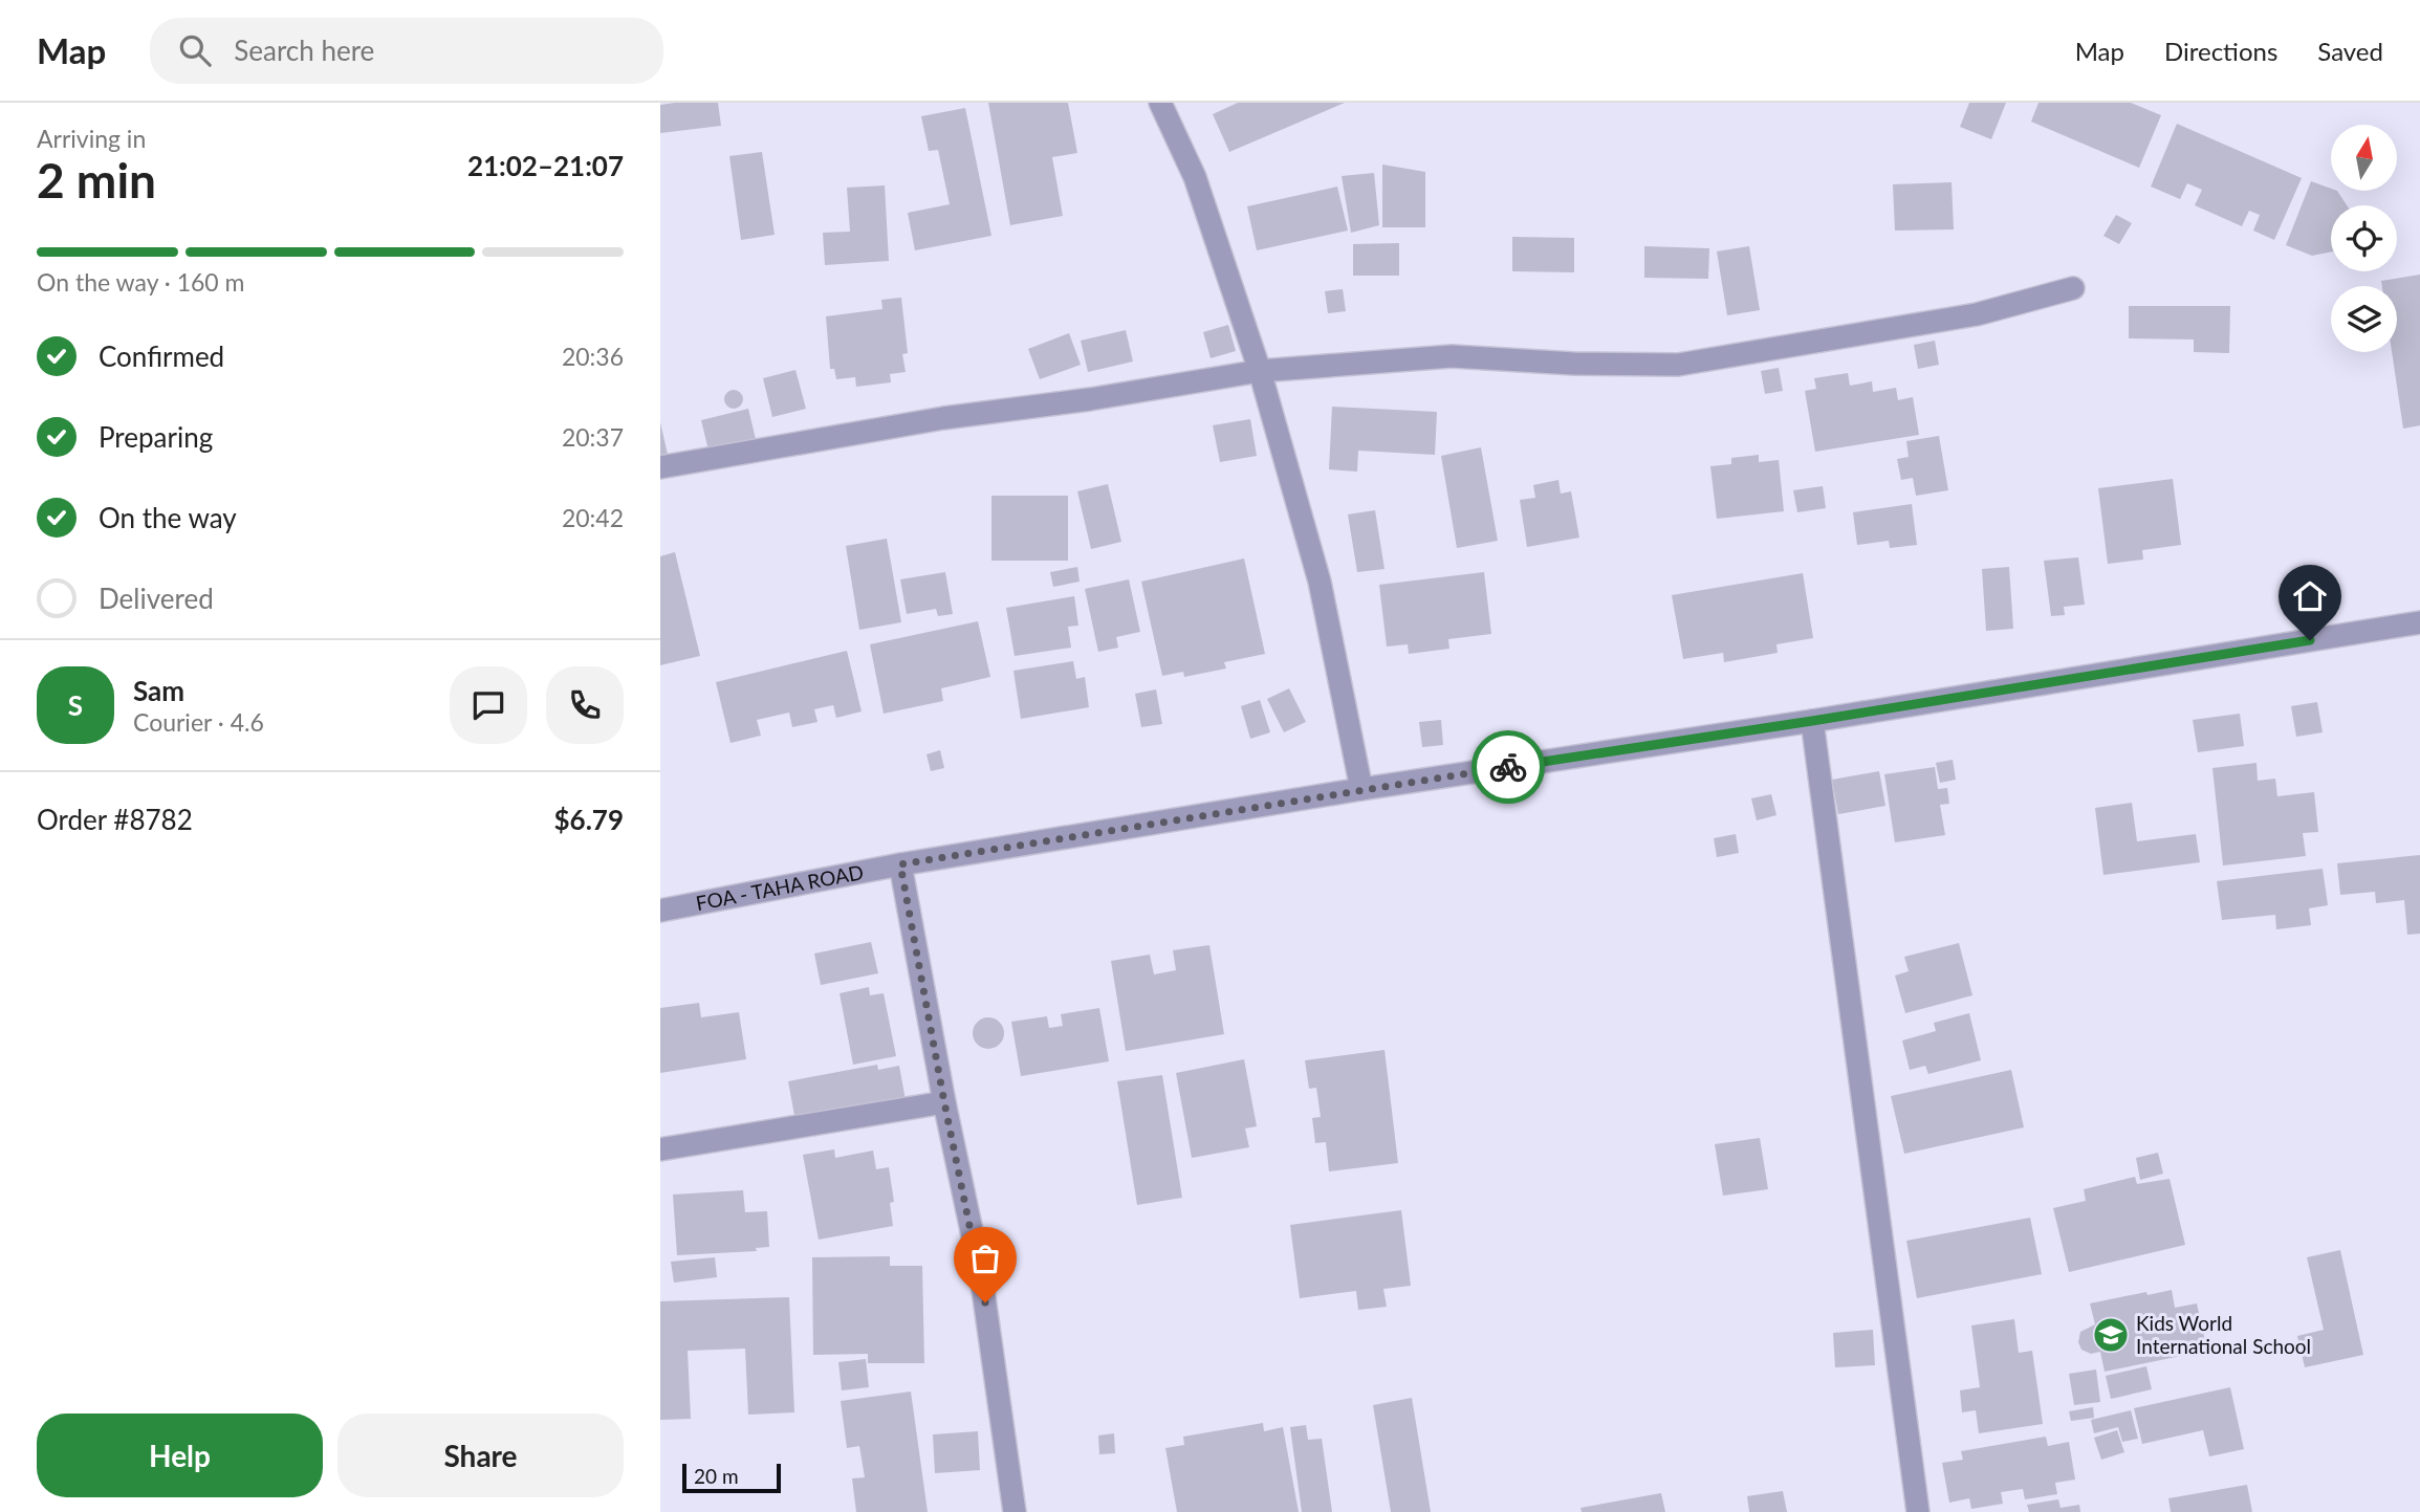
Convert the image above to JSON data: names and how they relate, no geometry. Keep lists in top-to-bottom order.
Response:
{
  "streets": {
    "street": ["FOA - TAHA ROAD"]
  },
  "places": {
    "school or university": ["Kids World International School"]
  },
  "scale_bar": "20 m",
  "north": "top",
  "page": {
    "header": "Map",
    "search": "Search here",
    "nav": ["Map", "Directions", "Saved"],
    "heading": ["2 min", "Arriving in", "21:02–21:07"],
    "panel": [
      "Sam",
      "Courier · 4.6",
      "Order #8782",
      "$6.79"
    ],
    "bar": "On the way · 160 m",
    "list": [
      ["Confirmed", "20:36"],
      ["Preparing", "20:37"],
      ["On the way", "20:42"],
      "Delivered"
    ],
    "round": "S",
    "buttons": ["Help", "Share"],
    "scale": "20 m"
  }
}
